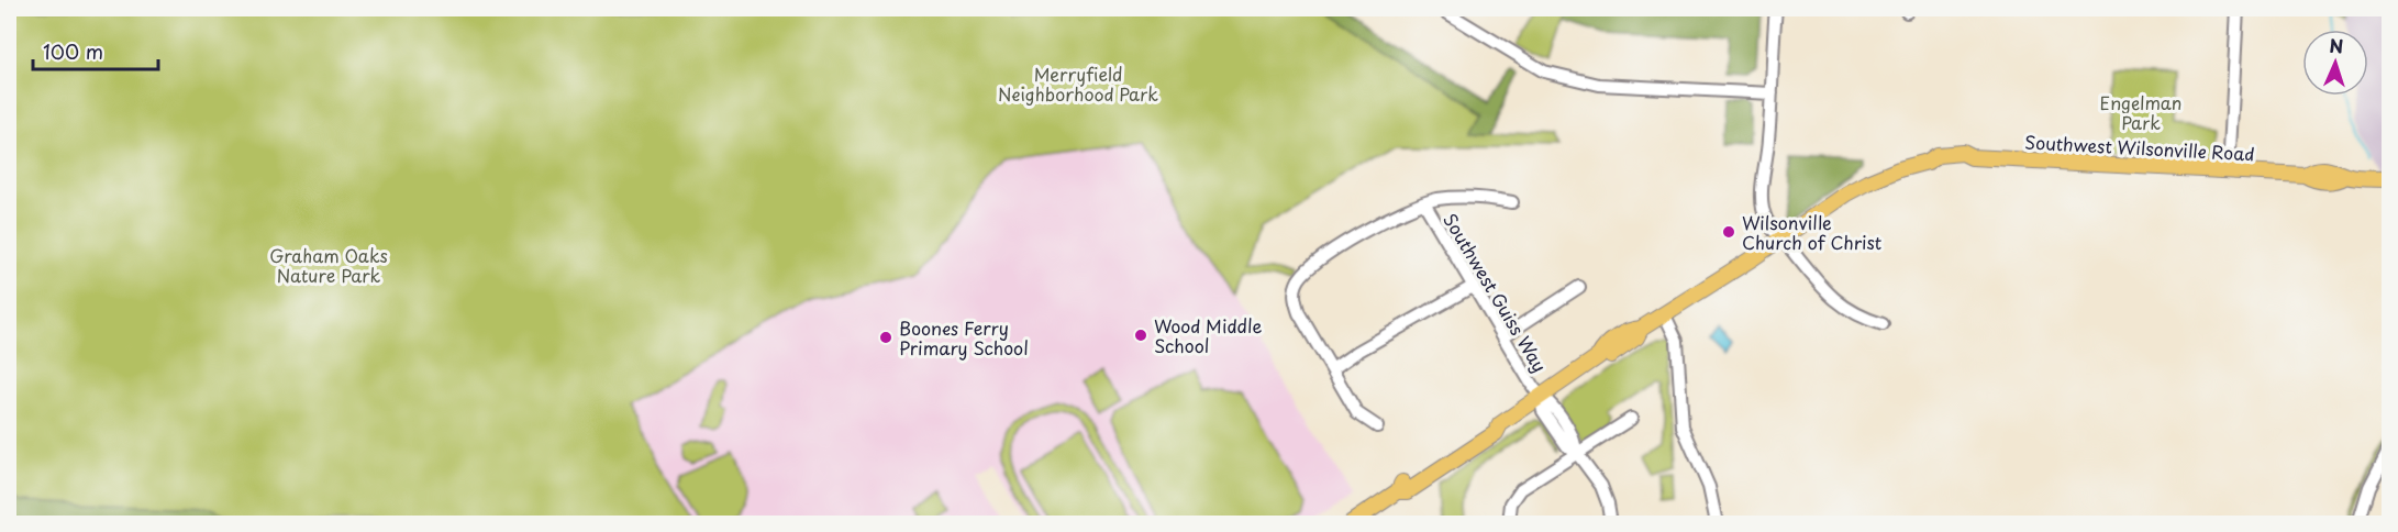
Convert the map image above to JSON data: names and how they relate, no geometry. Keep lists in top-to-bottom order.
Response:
{
  "streets": {
    "main road": ["Southwest Wilsonville Road"],
    "street": ["Southwest Guiss Way"]
  },
  "crossings": [
    ["Southwest Wilsonville Road", "Southwest Guiss Way"]
  ],
  "parks": ["Merryfield Neighborhood Park", "Engelman Park", "Graham Oaks Nature Park"],
  "places": ["Wilsonville Church of Christ", "Wood Middle School", "Boones Ferry Primary School"],
  "scale_bar": "100 m",
  "north": "top"
}
